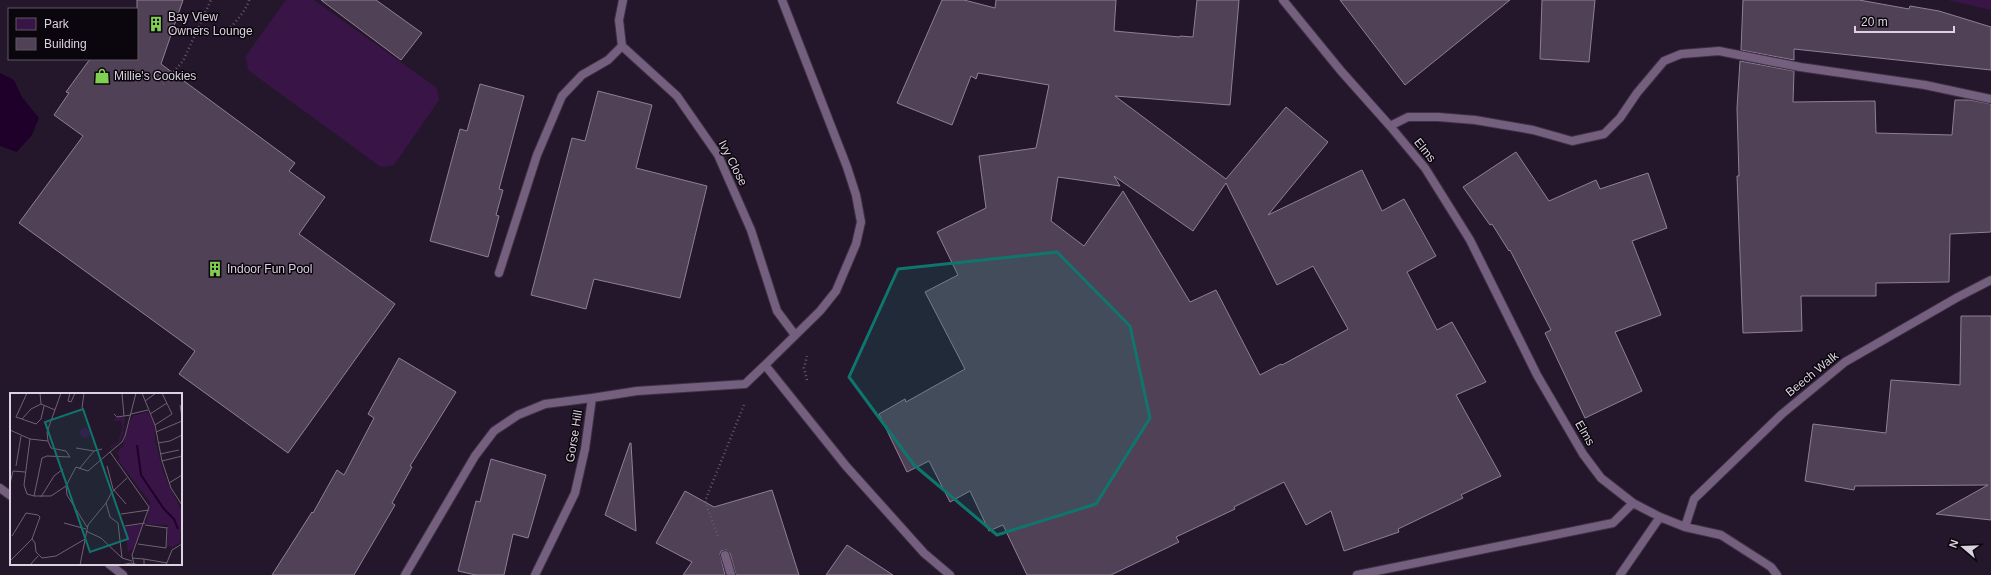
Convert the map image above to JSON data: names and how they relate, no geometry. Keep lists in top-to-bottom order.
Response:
{
  "streets": {
    "lane": [
      "Elms",
      "Ivy Close",
      "Beech Walk",
      "Gorse Hill"
    ]
  },
  "crossings": [
    ["Elms", "Beech Walk"]
  ],
  "places": {
    "building": ["Bay View Owners Lounge", "Indoor Fun Pool"],
    "shop": ["Millie's Cookies"]
  },
  "legend": ["Park", "Building"],
  "scale_bar": "20 m",
  "north": "left"
}
